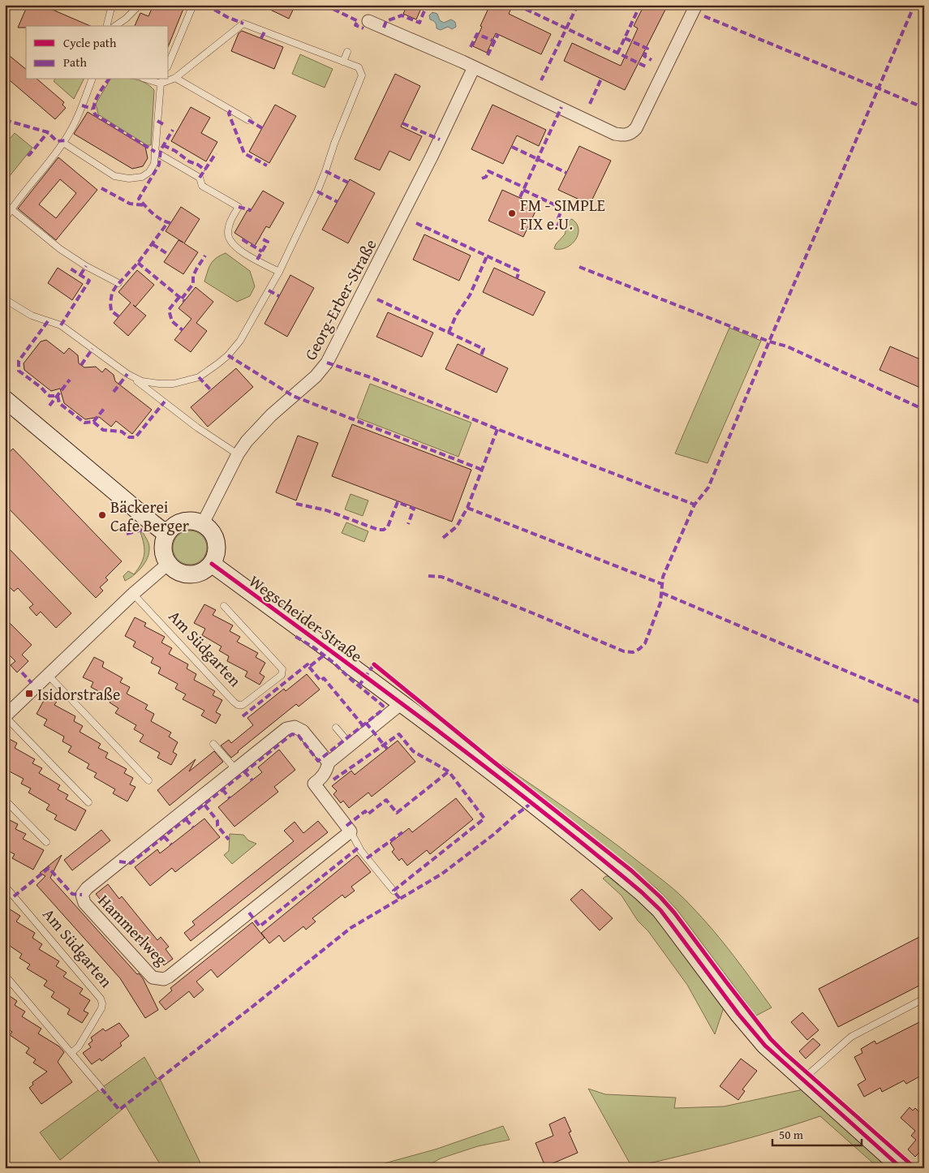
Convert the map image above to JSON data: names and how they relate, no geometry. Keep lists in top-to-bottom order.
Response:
{
  "streets": {
    "street": ["Georg-Erber-Straße", "Wegscheider Straße", "Hammerlweg"],
    "lane": ["Am Südgarten"]
  },
  "crossings": [
    ["Georg-Erber-Straße", "Wegscheider Straße"]
  ],
  "places": {
    "other": ["FM - SIMPLE FIX e.U.", "Bäckerei Cafe Berger"],
    "transit": ["Isidorstraße"]
  },
  "legend": ["Cycle path", "Path"],
  "scale_bar": "50 m"
}
